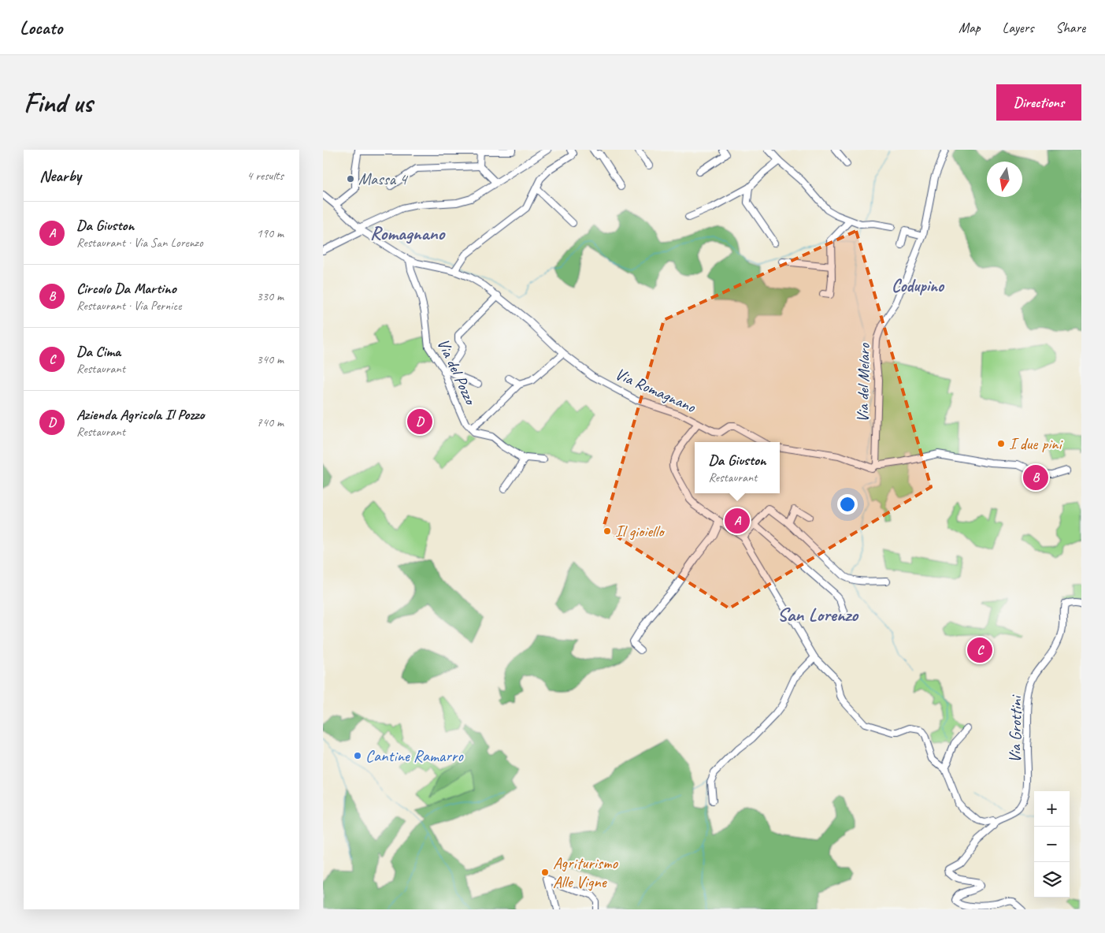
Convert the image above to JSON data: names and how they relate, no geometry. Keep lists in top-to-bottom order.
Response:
{
  "streets": {
    "street": [
      "Via del Pozzo",
      "Via del Melaro",
      "Via Romagnano",
      "Via Grottini"
    ]
  },
  "crossings": [
    ["Via del Pozzo", "Via Romagnano"]
  ],
  "districts": ["Romagnano", "Codupino", "San Lorenzo"],
  "places": [
    "Massa 4",
    "I due pini",
    "Il gioiello",
    "Cantine Ramarro",
    "Agriturismo Alle Vigne"
  ],
  "north": "bottom",
  "page": {
    "header": "Locato",
    "nav": ["Map", "Layers", "Share"],
    "buttons": "Directions",
    "title": "Find us",
    "heading": ["Nearby", "4 results"],
    "list": [
      {
        "mark": "A",
        "name": "Da Giuston",
        "note": "Restaurant · Via San Lorenzo",
        "value": "190 m"
      },
      {
        "mark": "B",
        "name": "Circolo Da Martino",
        "note": "Restaurant · Via Pernice",
        "value": "330 m"
      },
      {
        "mark": "C",
        "name": "Da Cima",
        "note": "Restaurant",
        "value": "340 m"
      },
      {
        "mark": "D",
        "name": "Azienda Agricola Il Pozzo",
        "note": "Restaurant",
        "value": "740 m"
      }
    ],
    "pins": [
      "D",
      "B",
      "A",
      "C"
    ],
    "popup": ["Da Giuston", "Restaurant"],
    "map_buttons": ["+", "−"]
  }
}
